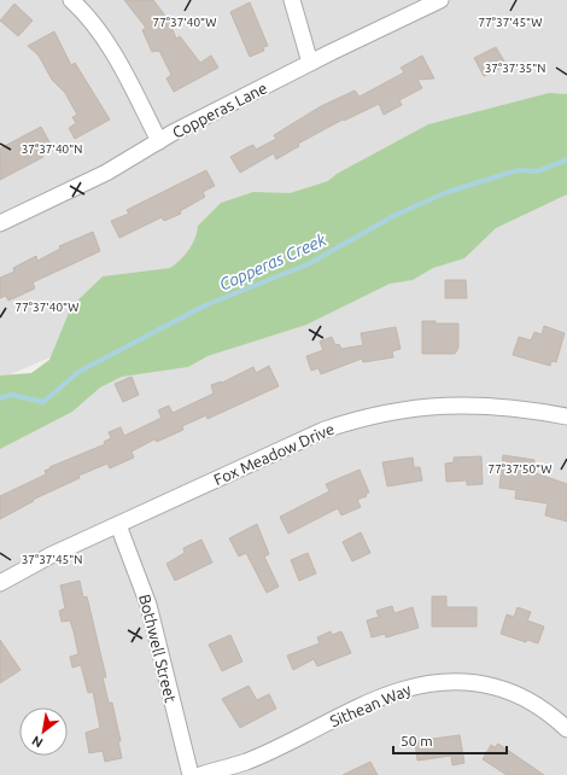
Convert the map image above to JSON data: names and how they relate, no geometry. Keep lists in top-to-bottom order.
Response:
{
  "streets": {
    "street": [
      "Copperas Lane",
      "Fox Meadow Drive",
      "Bothwell Street",
      "Sithean Way"
    ]
  },
  "crossings": [
    ["Fox Meadow Drive", "Bothwell Street"]
  ],
  "water": ["Copperas Creek"],
  "scale_bar": "50 m",
  "north": "bottom left",
  "coordinates": [
    "77°37'40\"W",
    "77°37'45\"W",
    "37°37'35\"N",
    "37°37'40\"N",
    "77°37'50\"W",
    "37°37'45\"N"
  ]
}
